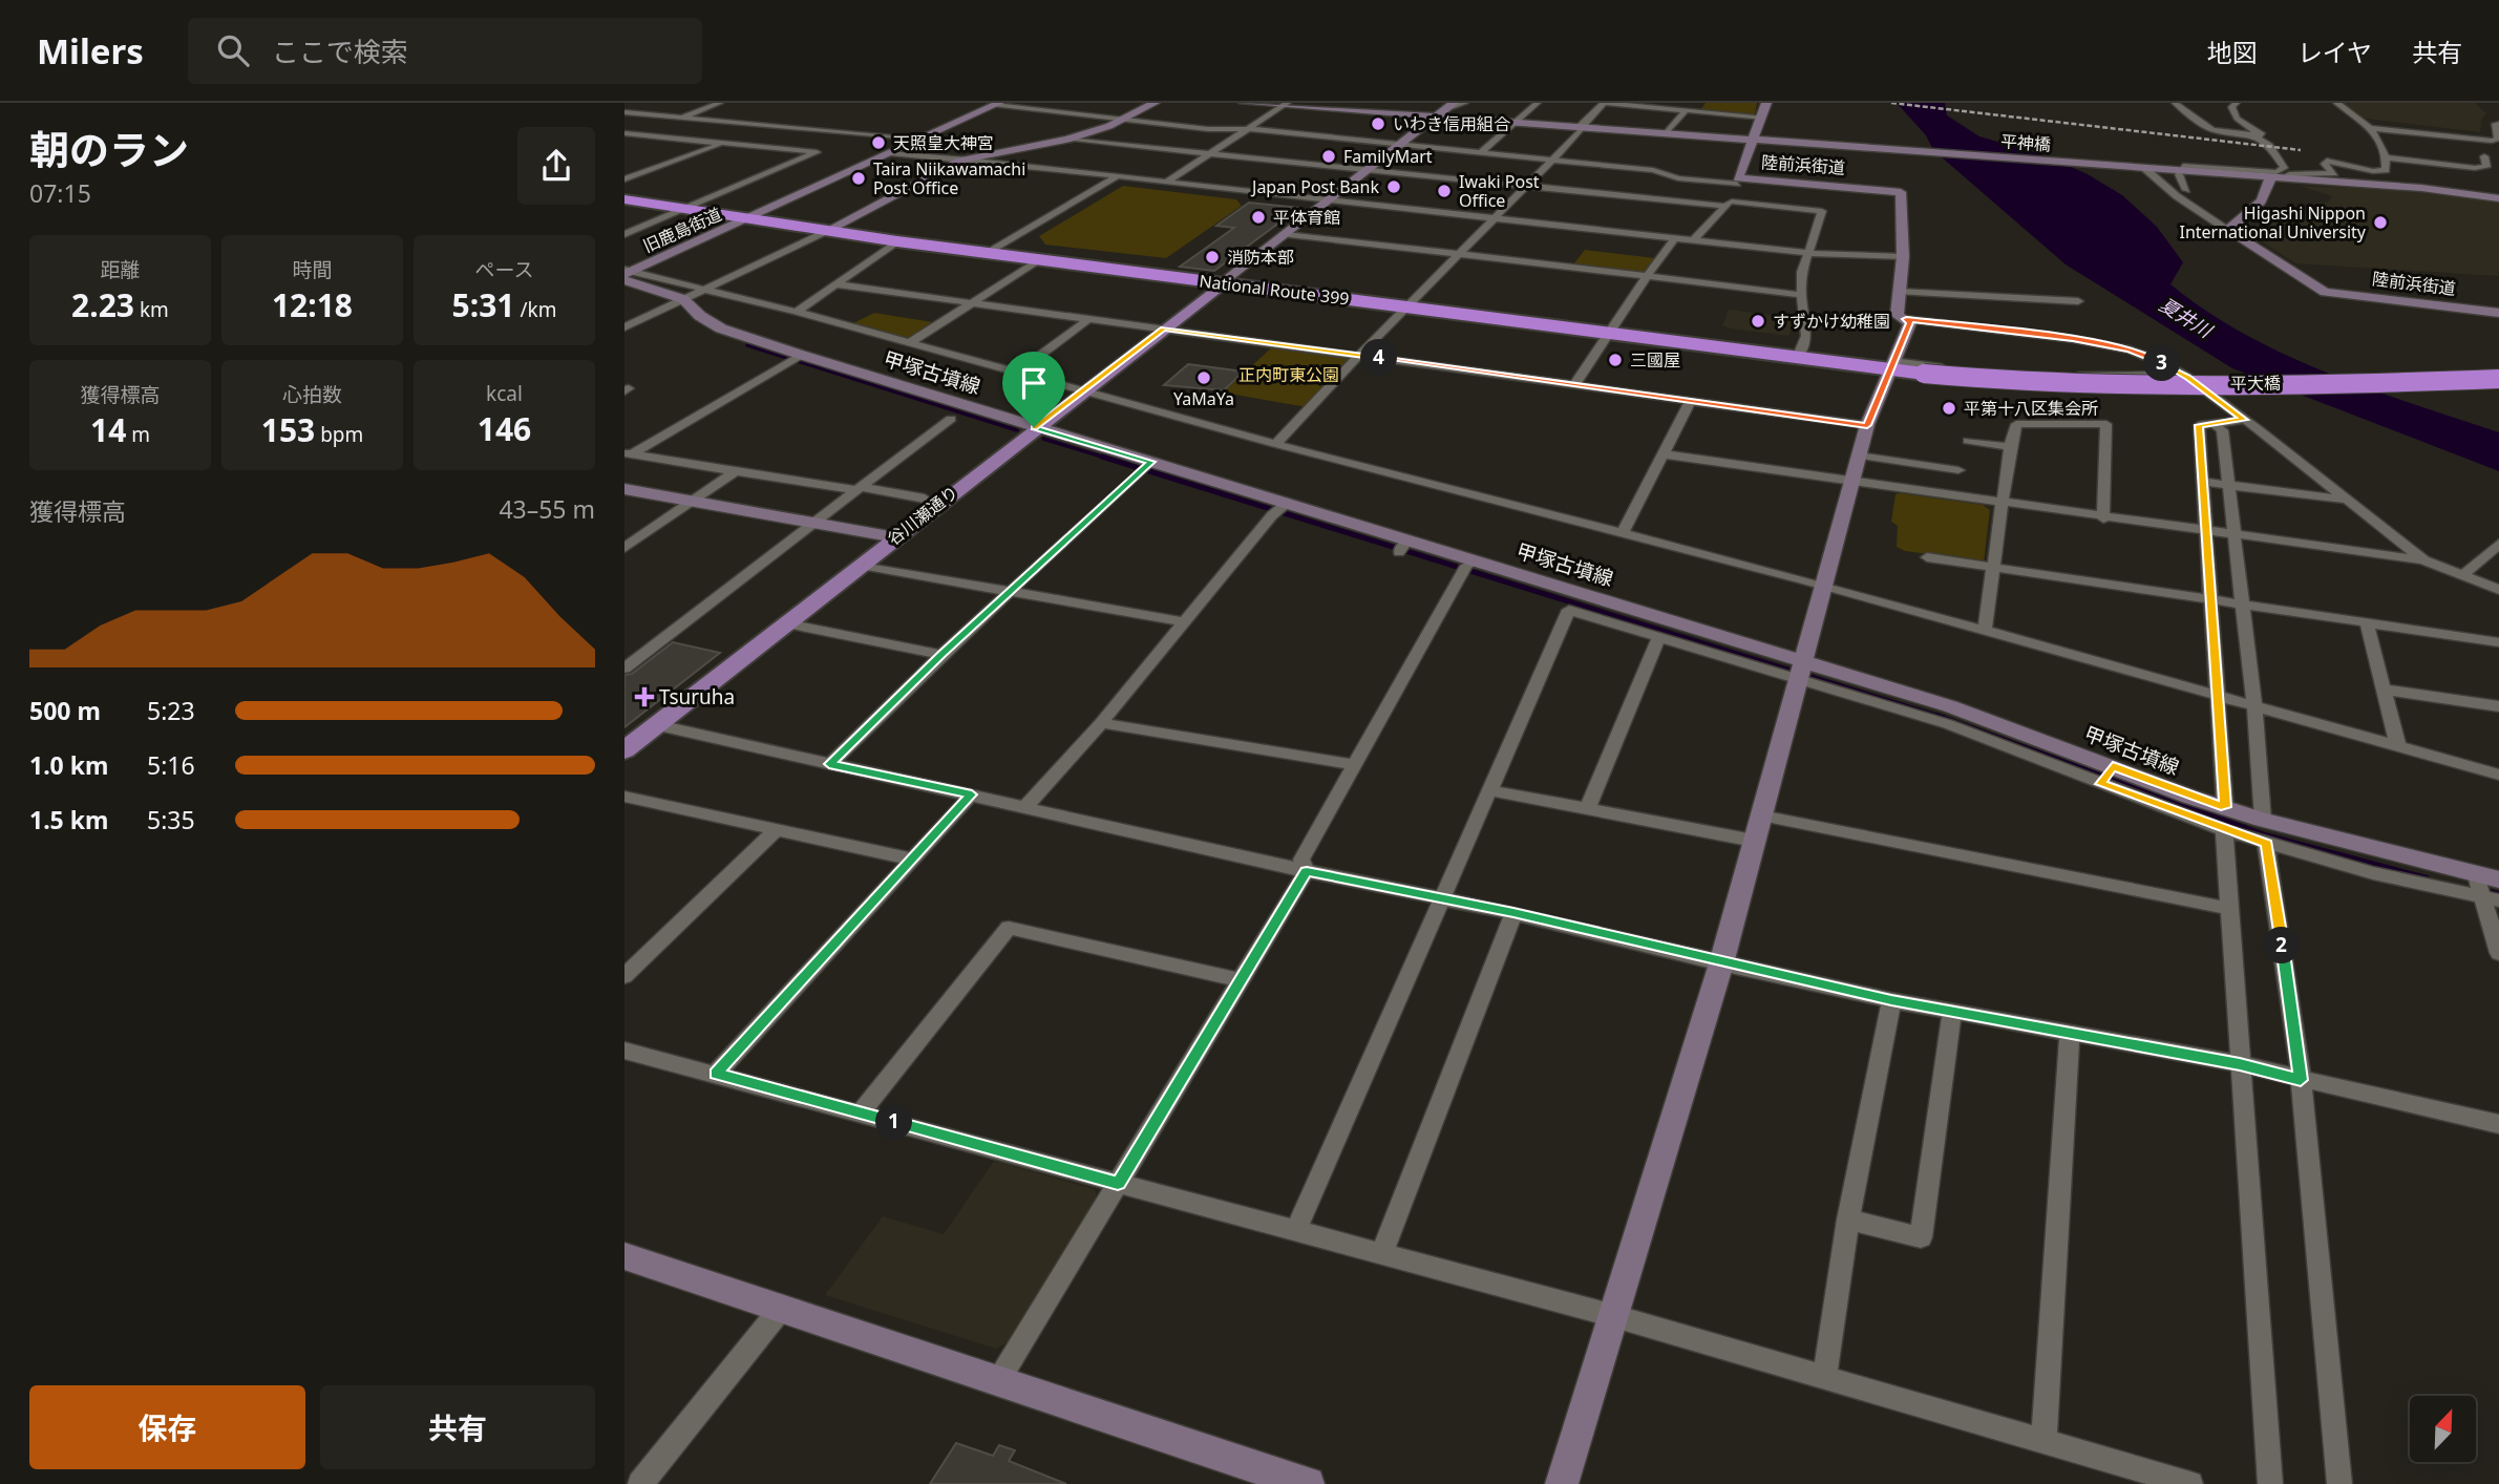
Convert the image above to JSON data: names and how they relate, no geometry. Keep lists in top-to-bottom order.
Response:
{
  "streets": {
    "highway": ["National Route 399", "平大橋"],
    "main road": ["谷川瀬通り"],
    "street": [
      "平神橋",
      "陸前浜街道",
      "旧鹿島街道",
      "甲塚古墳線"
    ]
  },
  "crossings": [
    ["平神橋", "陸前浜街道"],
    ["旧鹿島街道", "National Route 399"],
    ["旧鹿島街道", "甲塚古墳線"],
    ["National Route 399", "平大橋"],
    ["National Route 399", "谷川瀬通り"],
    ["甲塚古墳線", "谷川瀬通り"]
  ],
  "water": ["夏井川"],
  "parks": ["正内町東公園"],
  "places": {
    "other": [
      "いわき信用組合",
      "天照皇大神宮",
      "FamilyMart",
      "Taira Niikawamachi Post Office",
      "Japan Post Bank",
      "Iwaki Post Office",
      "平体育館",
      "Higashi Nippon International University",
      "消防本部",
      "すずかけ幼稚園",
      "三國屋",
      "YaMaYa",
      "平第十八区集会所"
    ],
    "health": ["Tsuruha"]
  },
  "north": "top right",
  "page": {
    "header": "Milers",
    "search": "ここで検索",
    "nav": ["地図", "レイヤ", "共有"],
    "heading": ["朝のラン", "07:15"],
    "stats": [
      ["距離", "2.23 km"],
      ["時間", "12:18"],
      ["ペース", "5:31 /km"],
      ["獲得標高", "14 m"],
      ["心拍数", "153 bpm"],
      ["kcal", "146"]
    ],
    "pins": [
      "4",
      "3",
      "2",
      "1"
    ],
    "chart": ["獲得標高", "43–55 m"],
    "list": [
      {
        "name": "500 m",
        "note": "5:23"
      },
      {
        "name": "1.0 km",
        "note": "5:16"
      },
      {
        "name": "1.5 km",
        "note": "5:35"
      }
    ],
    "buttons": ["保存", "共有"]
  }
}
